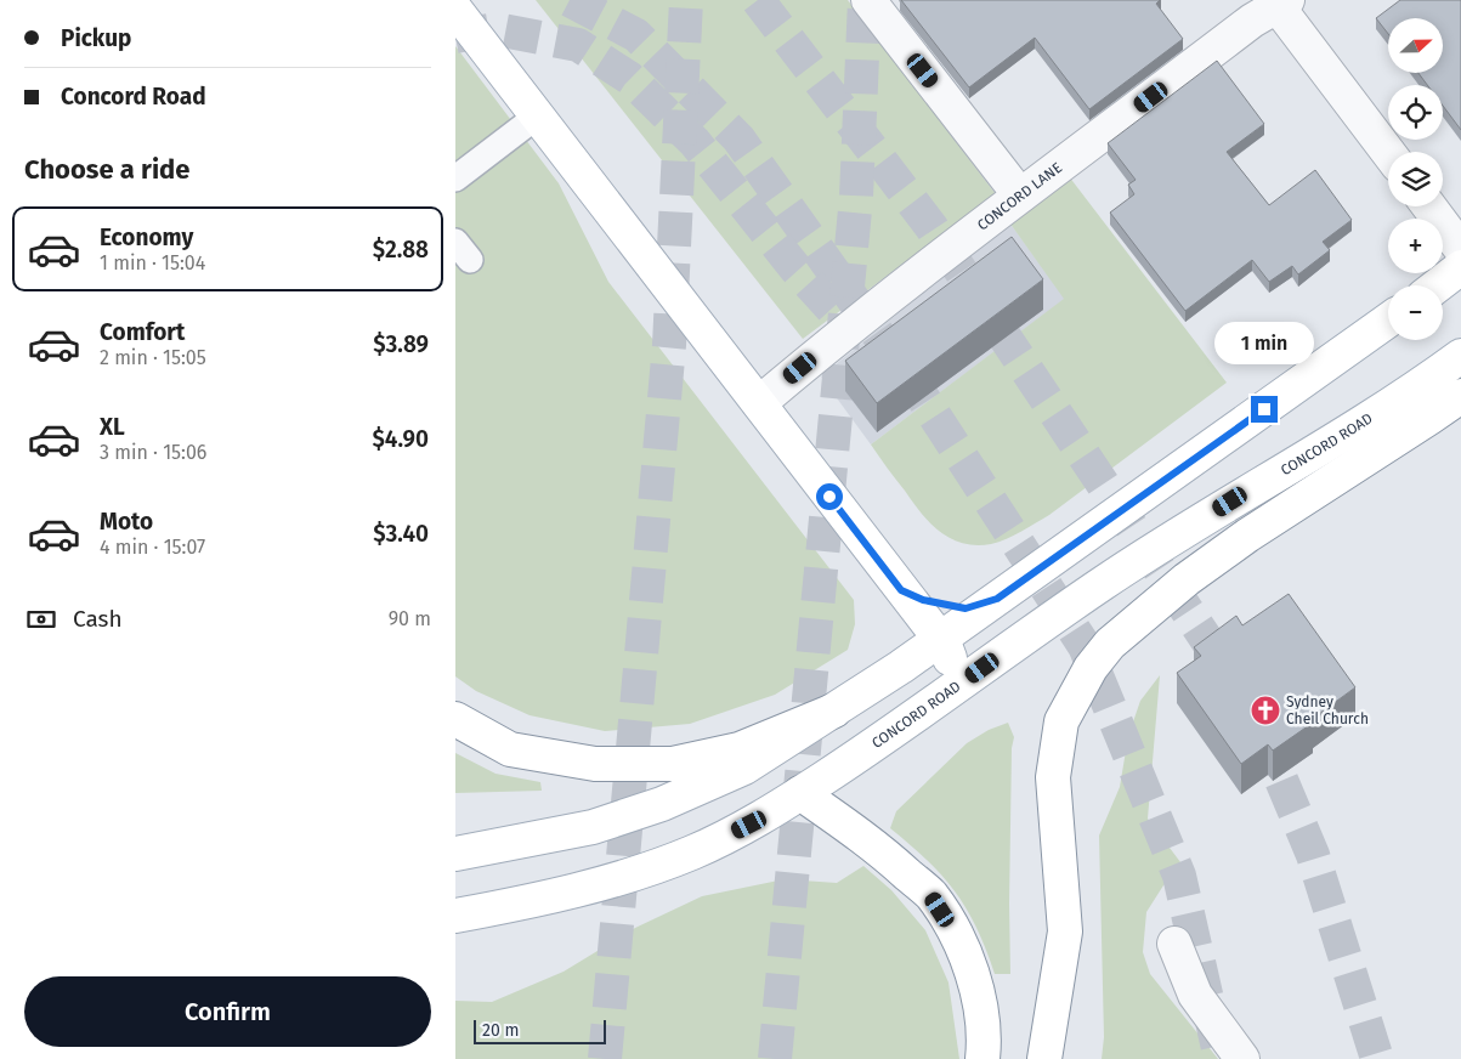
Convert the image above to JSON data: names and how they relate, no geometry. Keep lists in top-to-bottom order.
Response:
{
  "streets": {
    "main road": ["CONCORD ROAD"],
    "street": ["CONCORD LANE"]
  },
  "places": {
    "church": ["Sydney Cheil Church"]
  },
  "scale_bar": "20 m",
  "north": "right",
  "page": {
    "banner": ["Pickup", "Concord Road"],
    "map_buttons": ["+", "−"],
    "heading": "Choose a ride",
    "list": [
      {
        "name": "Economy",
        "note": "1 min · 15:04",
        "value": "$2.88"
      },
      {
        "name": "Comfort",
        "note": "2 min · 15:05",
        "value": "$3.89"
      },
      {
        "name": "XL",
        "note": "3 min · 15:06",
        "value": "$4.90"
      },
      {
        "name": "Moto",
        "note": "4 min · 15:07",
        "value": "$3.40"
      }
    ],
    "bubble": "1 min",
    "pay": ["Cash", "90 m"],
    "buttons": "Confirm",
    "scale": "20 m"
  }
}
